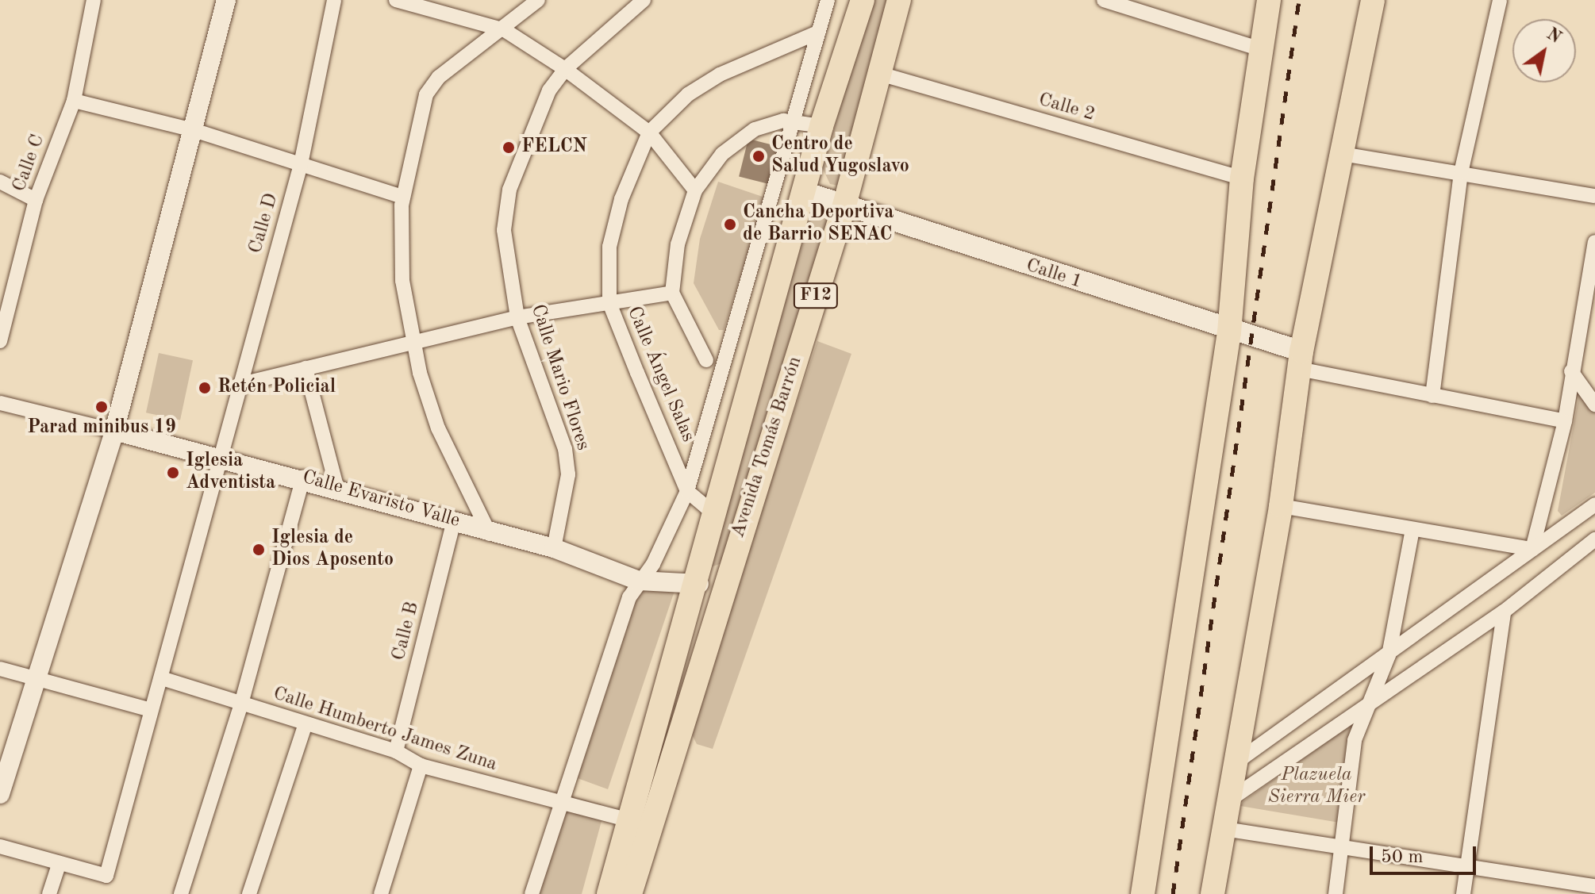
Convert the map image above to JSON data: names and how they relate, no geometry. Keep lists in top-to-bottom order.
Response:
{
  "streets": {
    "main road": ["Calle 1", "F12", "Avenida Tomás Barrón"],
    "street": [
      "Calle 2",
      "Calle C",
      "Calle D",
      "Calle Ángel Salas",
      "Calle Mario Flores",
      "Calle Evaristo Valle",
      "Calle B",
      "Calle Humberto James Zuna"
    ]
  },
  "crossings": [
    ["Calle 2", "Avenida Tomás Barrón"],
    ["Calle D", "Calle Evaristo Valle"],
    ["Calle D", "Calle Humberto James Zuna"],
    ["Calle 1", "Avenida Tomás Barrón"],
    ["Calle Ángel Salas", "Avenida Tomás Barrón"],
    ["Calle Mario Flores", "Calle Evaristo Valle"],
    ["Avenida Tomás Barrón", "Calle Evaristo Valle"],
    ["Avenida Tomás Barrón", "Calle Humberto James Zuna"],
    ["Calle Evaristo Valle", "Calle B"],
    ["Calle B", "Calle Humberto James Zuna"]
  ],
  "parks": ["Plazuela Sierra Mier"],
  "places": [
    "FELCN",
    "Centro de Salud Yugoslavo",
    "Cancha Deportiva de Barrio SENAC",
    "Retén Policial",
    "Parad minibus 19",
    "Iglesia Adventista",
    "Iglesia de Dios Aposento"
  ],
  "scale_bar": "50 m",
  "north": "top right"
}
